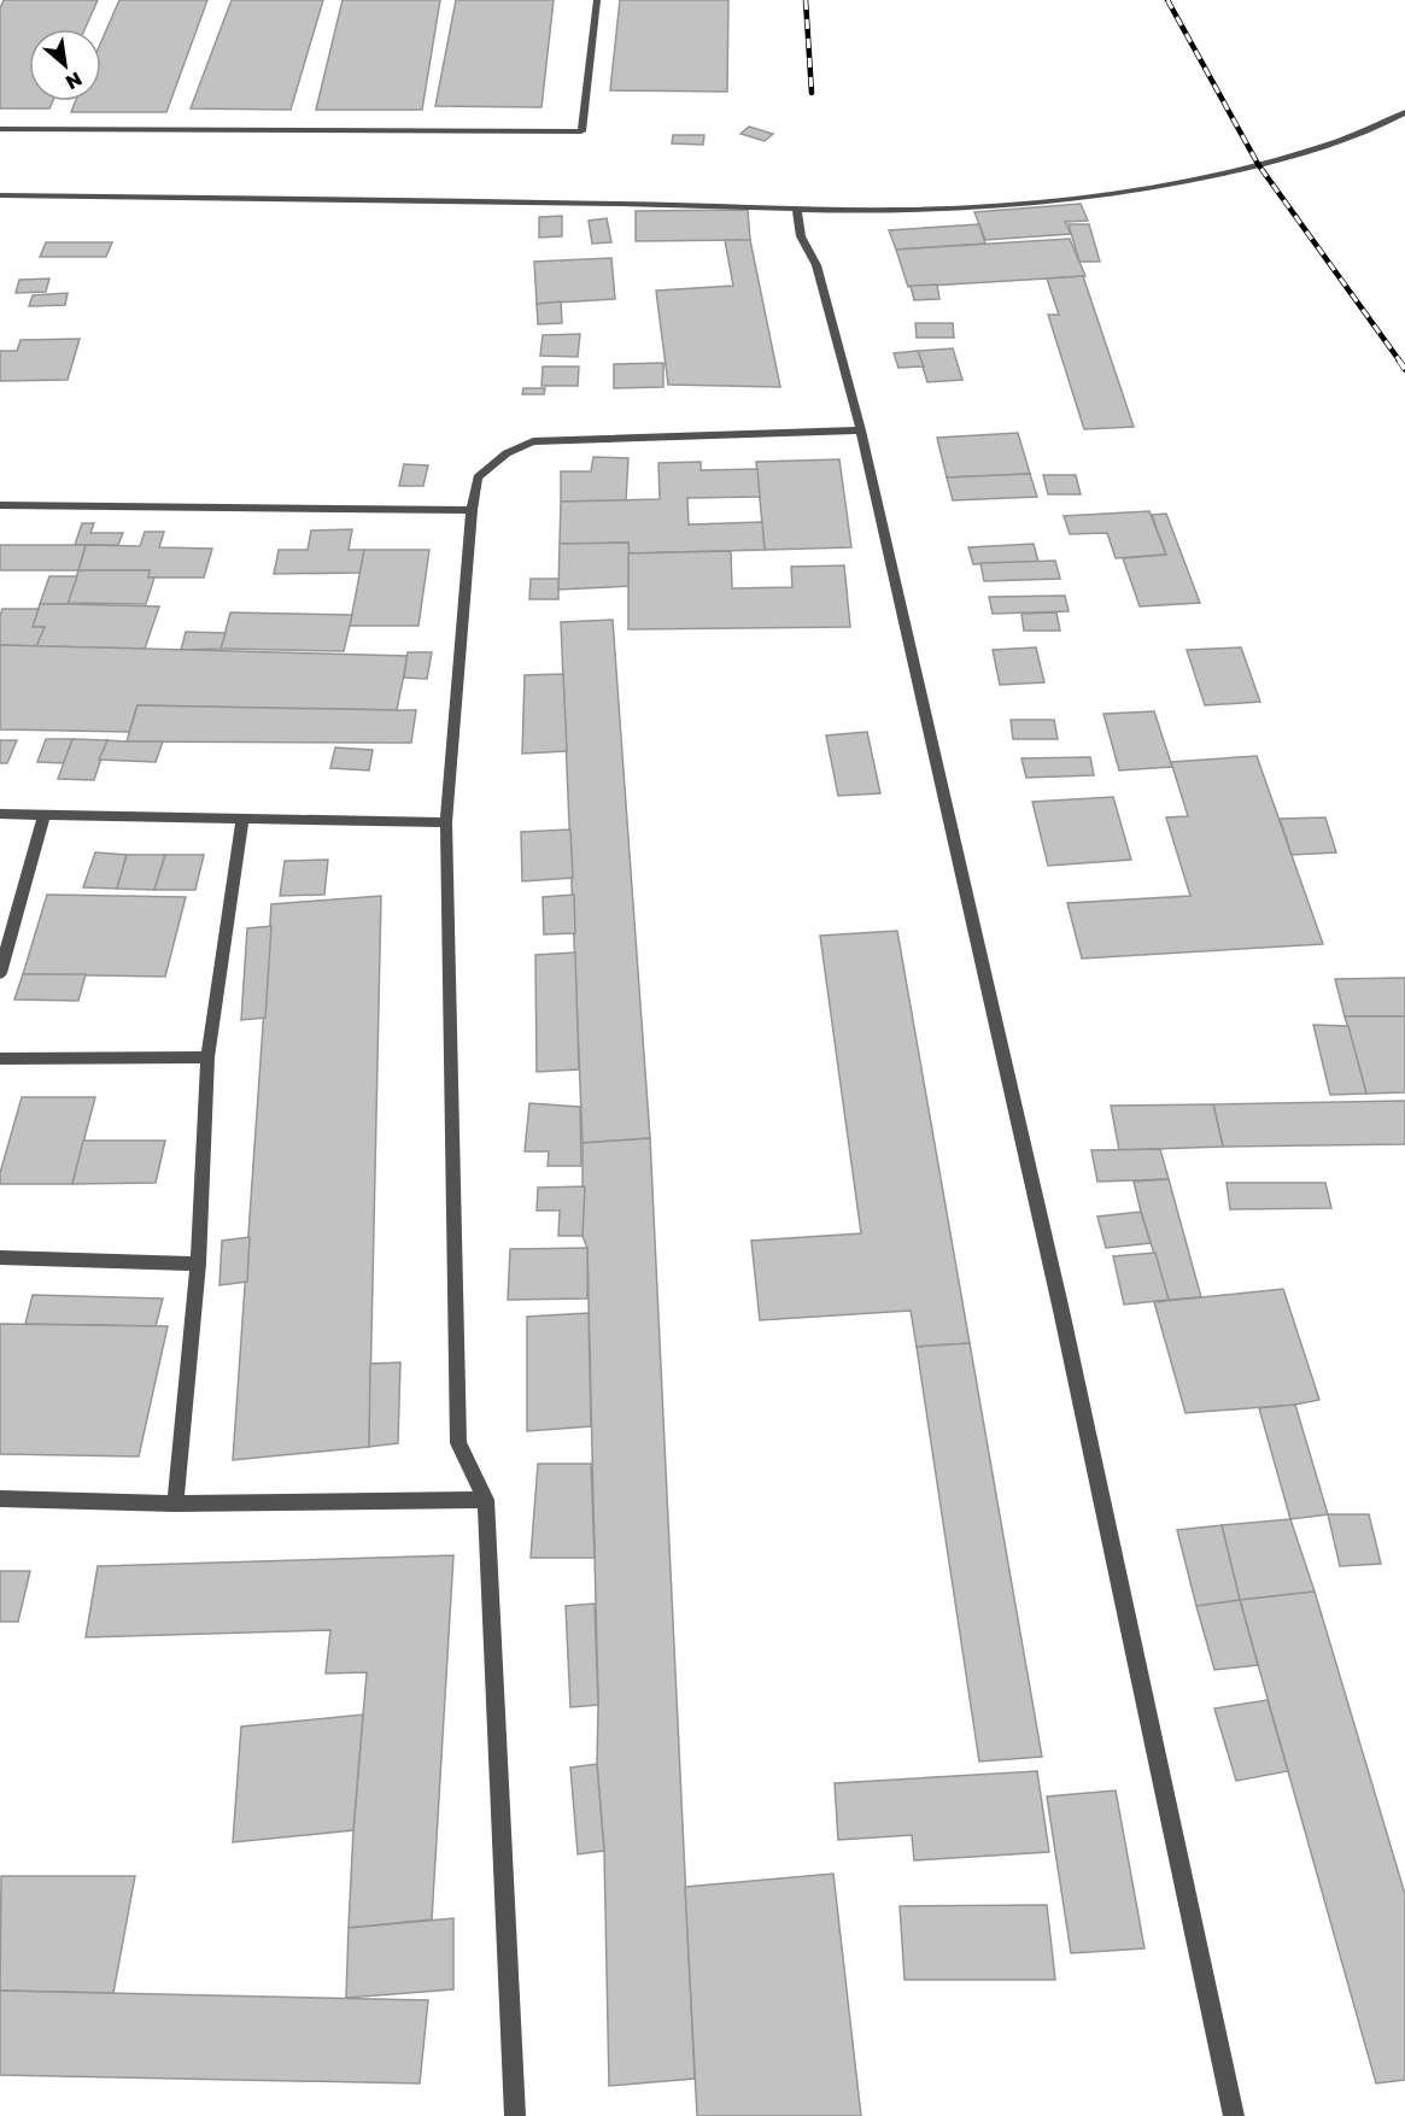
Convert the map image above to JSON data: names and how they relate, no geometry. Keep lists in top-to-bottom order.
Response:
{
  "north": "bottom right"
}
